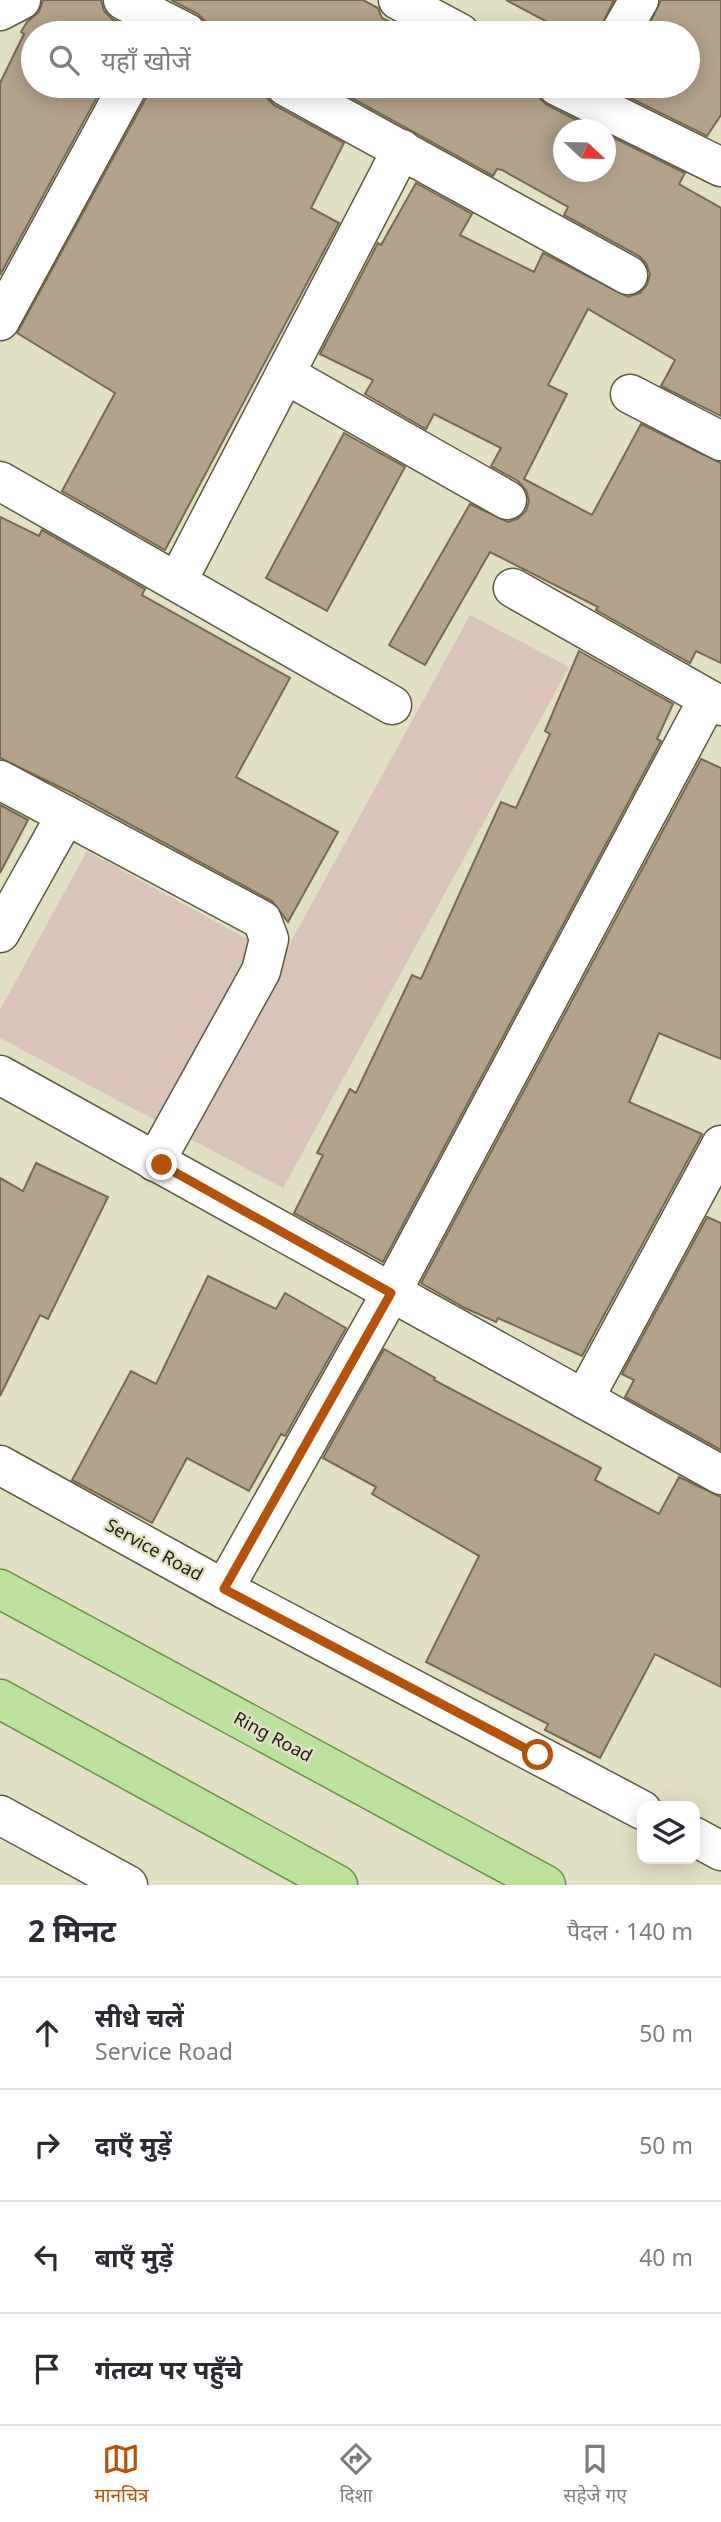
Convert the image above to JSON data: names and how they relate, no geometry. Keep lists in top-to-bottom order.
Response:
{
  "streets": {
    "main road": ["Ring Road"],
    "street": ["Service Road"]
  },
  "north": "right",
  "page": {
    "search": "यहाँ खोजें",
    "heading": ["2 मिनट", "पैदल · 140 m"],
    "list": [
      ["सीधे चलें", "Service Road", "50 m"],
      ["दाएँ मुड़ें", "50 m"],
      ["बाएँ मुड़ें", "40 m"],
      "गंतव्य पर पहुँचे"
    ],
    "nav": ["मानचित्र", "दिशा", "सहेजे गए"]
  }
}
